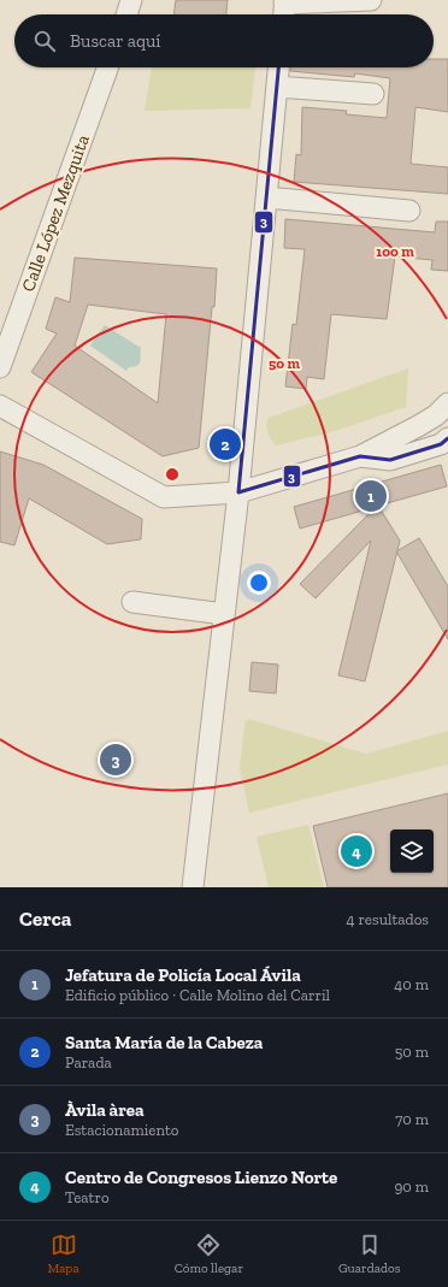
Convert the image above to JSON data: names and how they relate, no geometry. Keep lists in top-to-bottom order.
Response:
{
  "streets": {
    "street": ["Calle López Mezquita"]
  },
  "lines": ["transit line 3"],
  "page": {
    "search": "Buscar aquí",
    "pins": [
      "2",
      "1",
      "3",
      "4"
    ],
    "heading": ["Cerca", "4 resultados"],
    "list": [
      {
        "mark": "1",
        "name": "Jefatura de Policía Local Ávila",
        "note": "Edificio público · Calle Molino del Carril",
        "value": "40 m"
      },
      {
        "mark": "2",
        "name": "Santa María de la Cabeza",
        "note": "Parada",
        "value": "50 m"
      },
      {
        "mark": "3",
        "name": "Àvila àrea",
        "note": "Estacionamiento",
        "value": "70 m"
      },
      {
        "mark": "4",
        "name": "Centro de Congresos Lienzo Norte",
        "note": "Teatro",
        "value": "90 m"
      }
    ],
    "nav": ["Mapa", "Cómo llegar", "Guardados"]
  },
  "rings": ["100 m", "50 m"]
}
